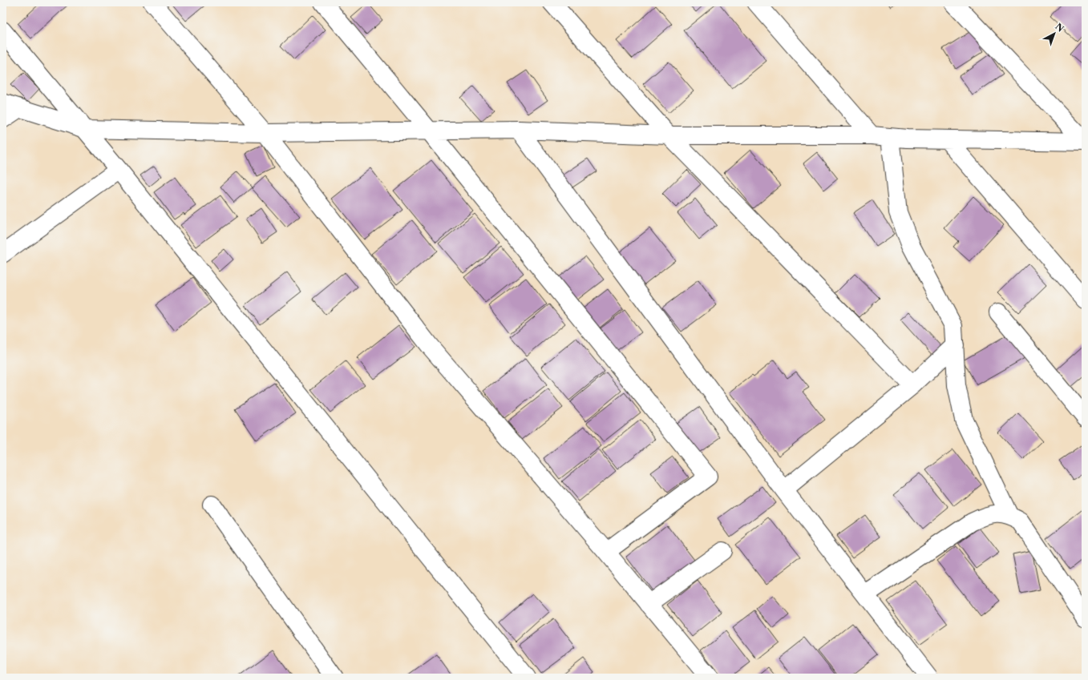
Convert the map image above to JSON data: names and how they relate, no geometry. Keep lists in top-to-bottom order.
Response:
{
  "north": "top right"
}
